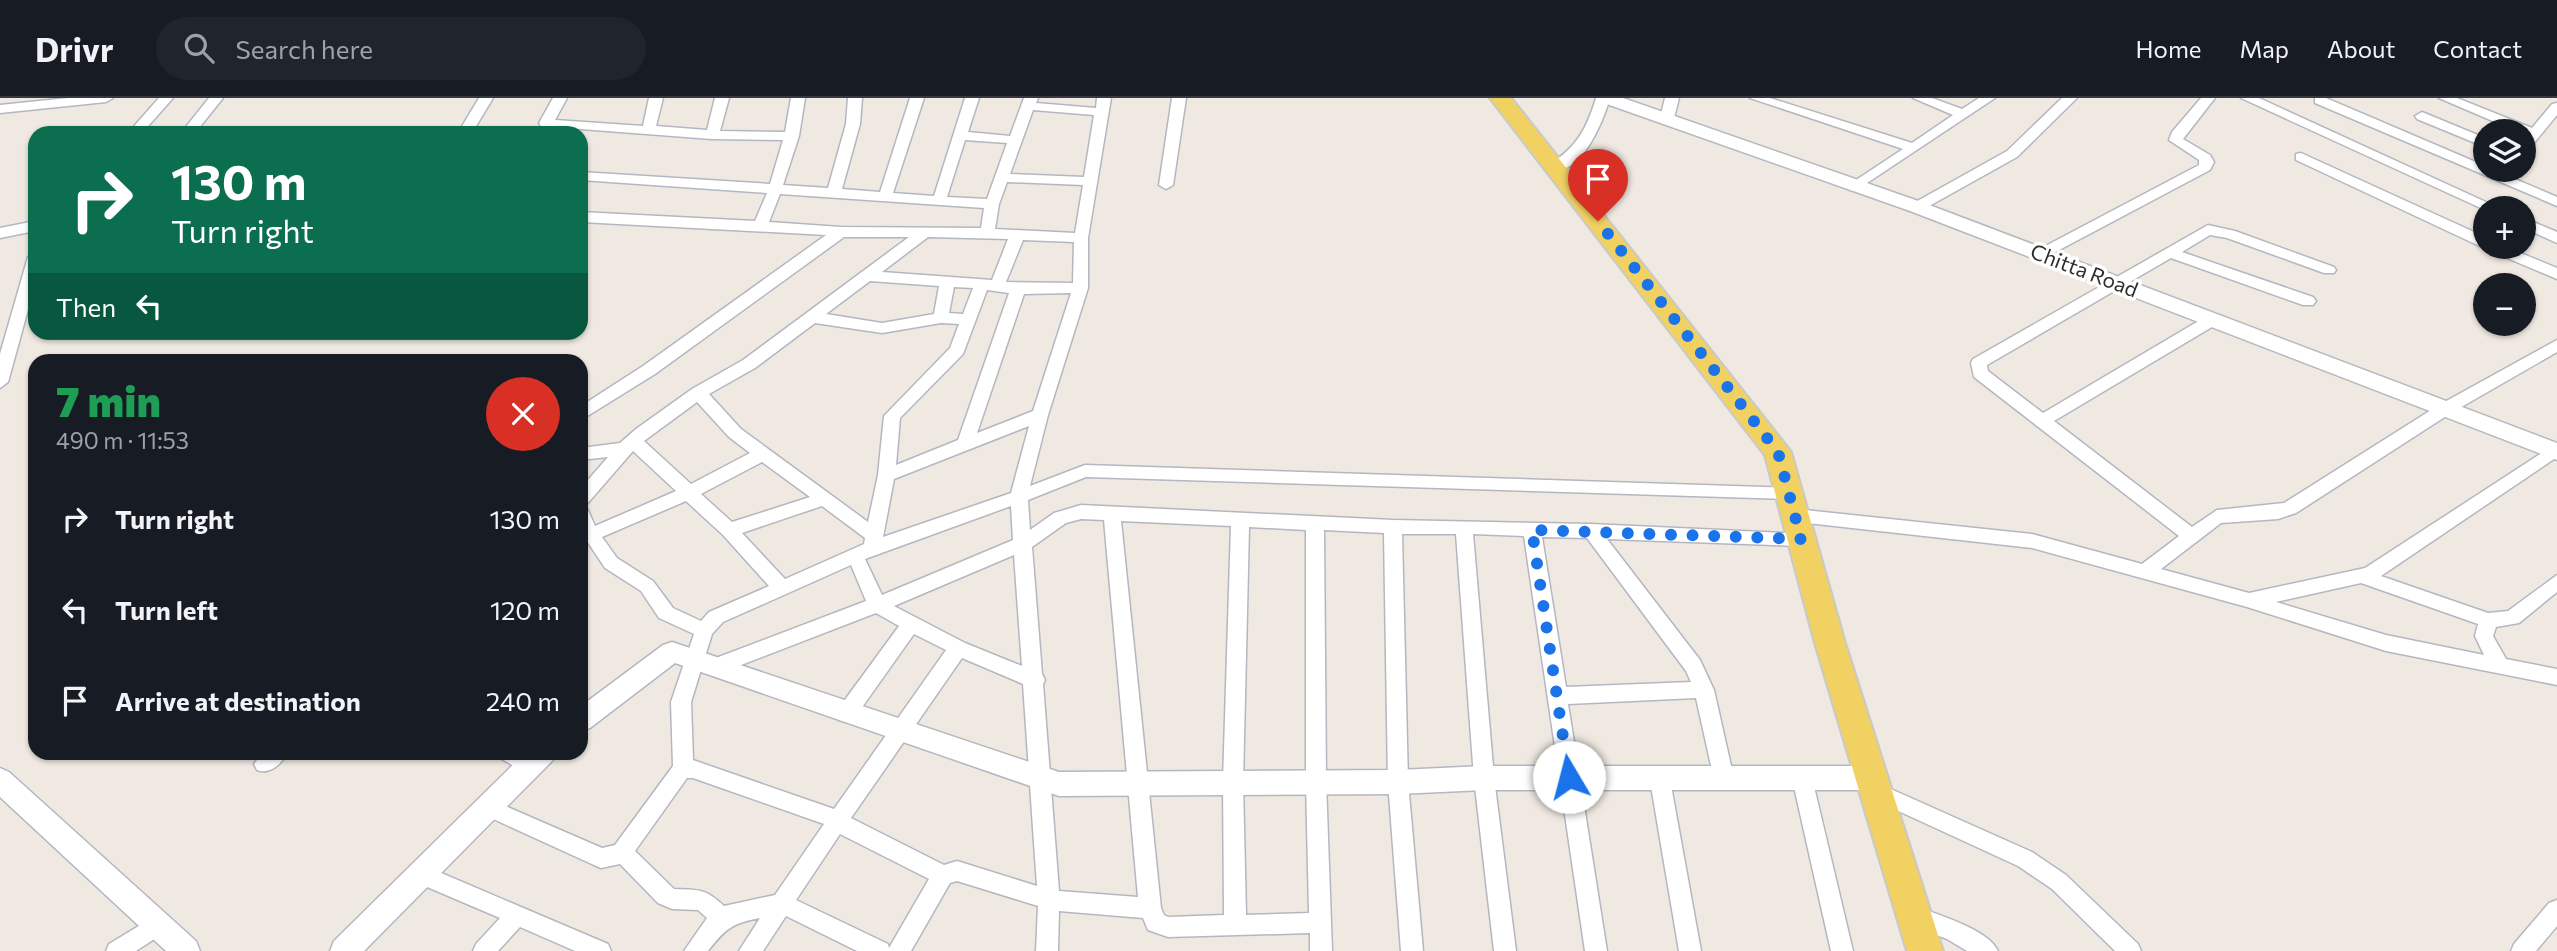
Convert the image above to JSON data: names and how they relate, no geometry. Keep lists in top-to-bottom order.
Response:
{
  "streets": {
    "street": ["Chitta Road"]
  },
  "page": {
    "header": "Drivr",
    "search": "Search here",
    "nav": [
      "Home",
      "Map",
      "About",
      "Contact"
    ],
    "map_buttons": ["+", "−"],
    "turn": ["130 m", "Turn right"],
    "then": "Then",
    "heading": ["7 min", "490 m · 11:53"],
    "list": [
      {
        "name": "Turn right",
        "value": "130 m"
      },
      {
        "name": "Turn left",
        "value": "120 m"
      },
      {
        "name": "Arrive at destination",
        "value": "240 m"
      }
    ]
  }
}
